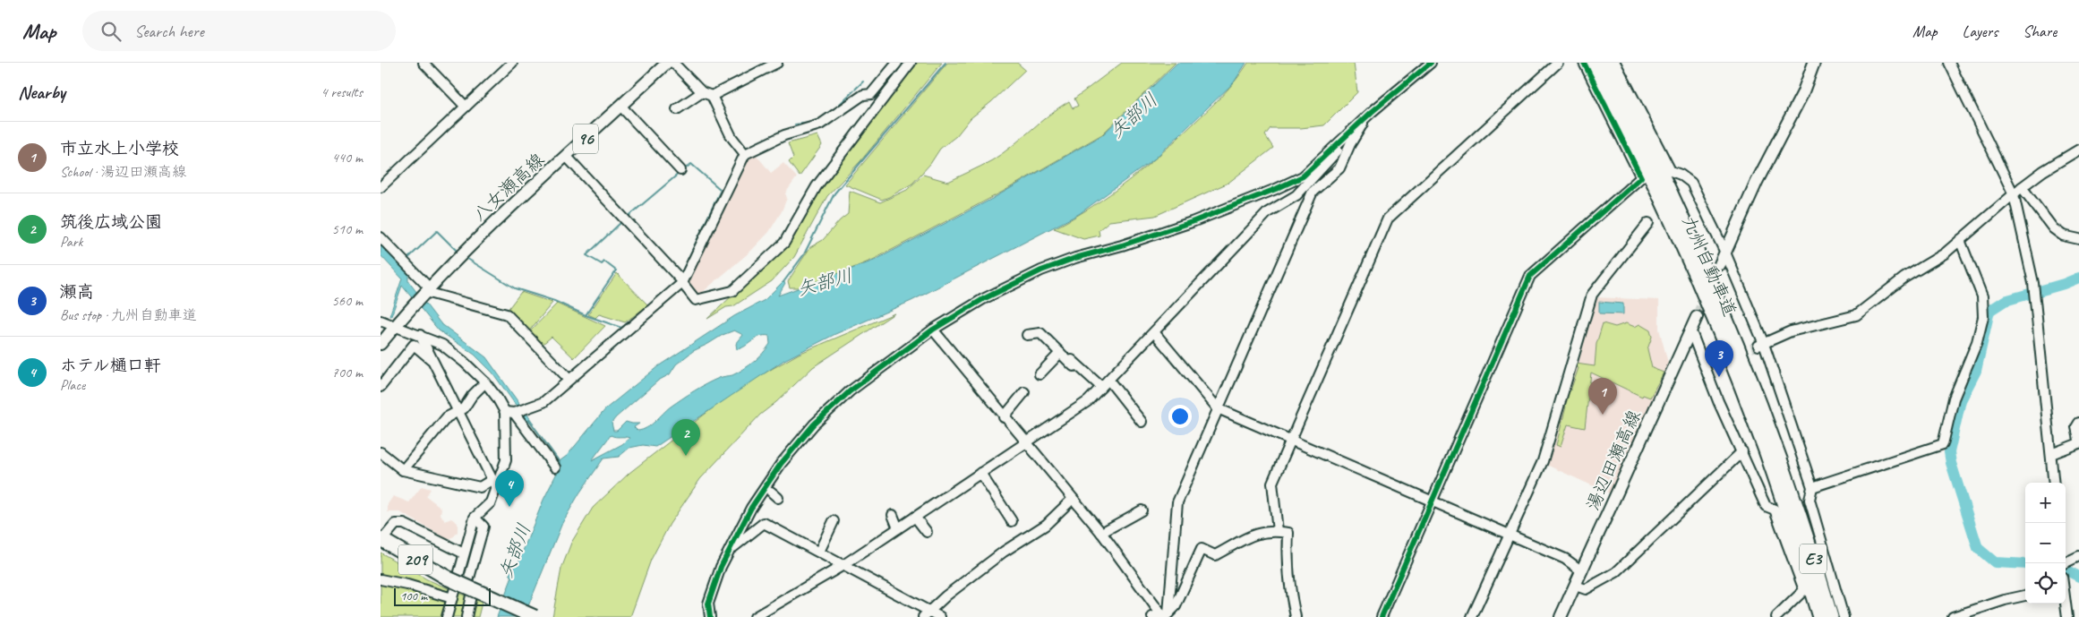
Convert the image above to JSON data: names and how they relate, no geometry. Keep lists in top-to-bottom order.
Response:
{
  "streets": {
    "highway": ["九州自動車道", "E3", "209"],
    "main road": ["96", "八女瀬高線", "湯辺田瀬高線"]
  },
  "water": ["矢部川"],
  "scale_bar": "100 m",
  "page": {
    "header": "Map",
    "search": "Search here",
    "nav": ["Map", "Layers", "Share"],
    "heading": ["Nearby", "4 results"],
    "list": [
      {
        "mark": "1",
        "name": "市立水上小学校",
        "note": "School · 湯辺田瀬高線",
        "value": "440 m"
      },
      {
        "mark": "2",
        "name": "筑後広域公園",
        "note": "Park",
        "value": "510 m"
      },
      {
        "mark": "3",
        "name": "瀬高",
        "note": "Bus stop · 九州自動車道",
        "value": "560 m"
      },
      {
        "mark": "4",
        "name": "ホテル樋口軒",
        "note": "Place",
        "value": "700 m"
      }
    ],
    "pins": [
      "3",
      "1",
      "2",
      "4"
    ],
    "map_buttons": ["+", "−"],
    "scale": "100 m"
  }
}
